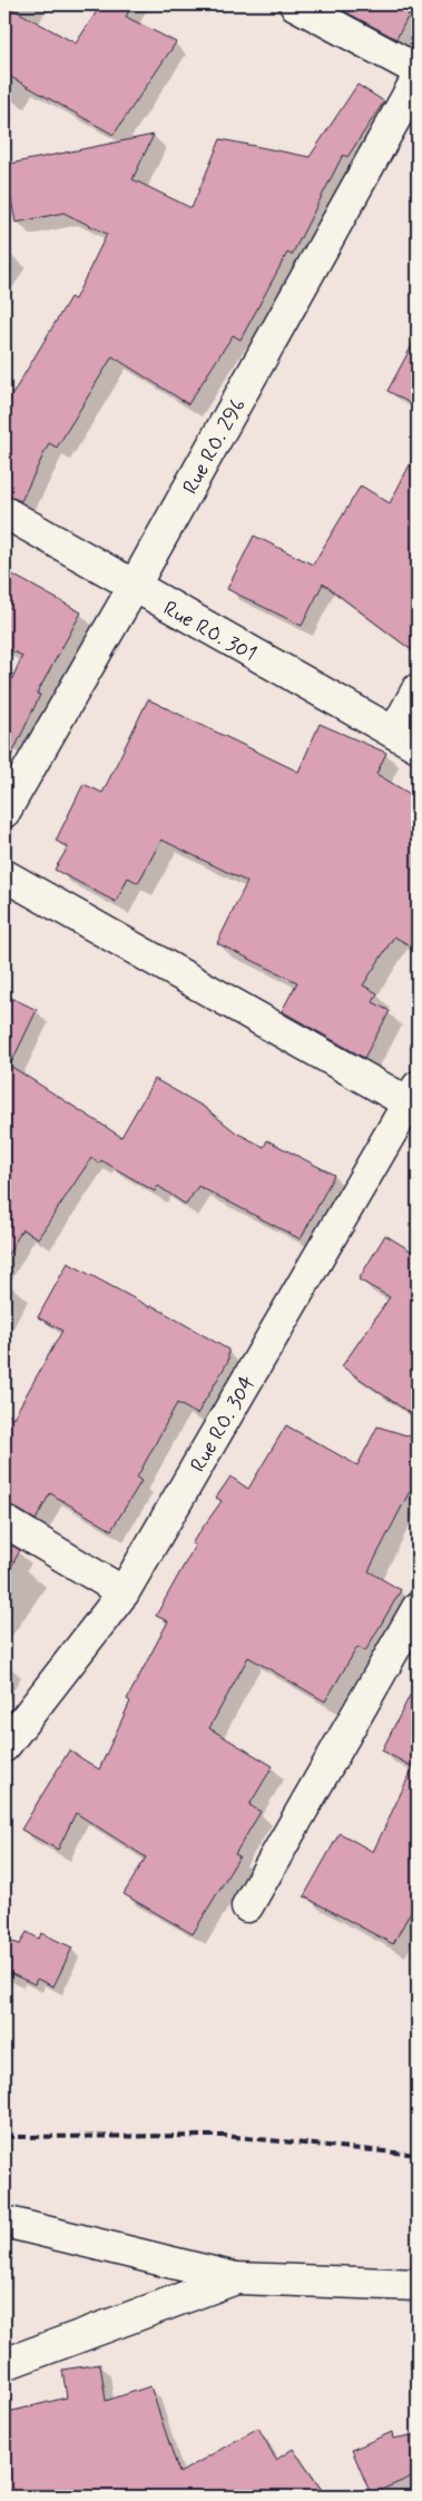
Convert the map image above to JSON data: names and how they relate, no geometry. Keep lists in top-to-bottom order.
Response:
{
  "streets": {
    "street": ["Rue RO. 296", "Rue RO. 301", "Rue RO. 304"]
  },
  "crossings": [
    ["Rue RO. 296", "Rue RO. 301"]
  ]
}
